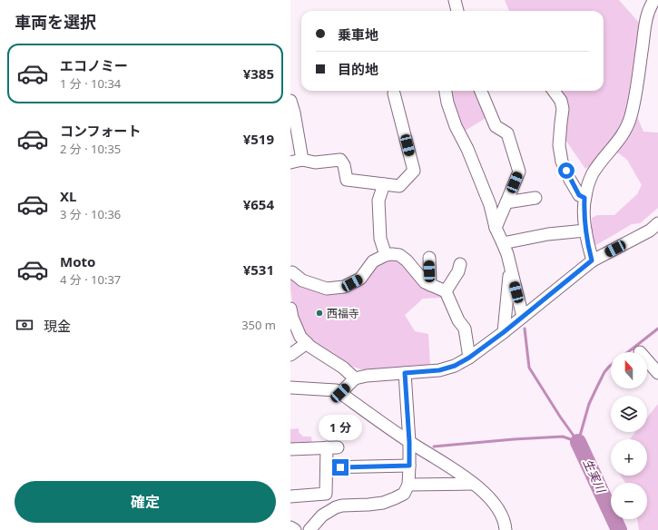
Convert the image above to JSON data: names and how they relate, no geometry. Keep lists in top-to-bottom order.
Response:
{
  "water": ["生実川"],
  "places": ["西福寺"],
  "north": "top",
  "page": {
    "heading": "車両を選択",
    "banner": ["乗車地", "目的地"],
    "list": [
      {
        "name": "エコノミー",
        "note": "1 分 · 10:34",
        "value": "¥385"
      },
      {
        "name": "コンフォート",
        "note": "2 分 · 10:35",
        "value": "¥519"
      },
      {
        "name": "XL",
        "note": "3 分 · 10:36",
        "value": "¥654"
      },
      {
        "name": "Moto",
        "note": "4 分 · 10:37",
        "value": "¥531"
      }
    ],
    "pay": ["現金", "350 m"],
    "map_buttons": ["+", "−"],
    "bubble": "1 分",
    "buttons": "確定"
  }
}
